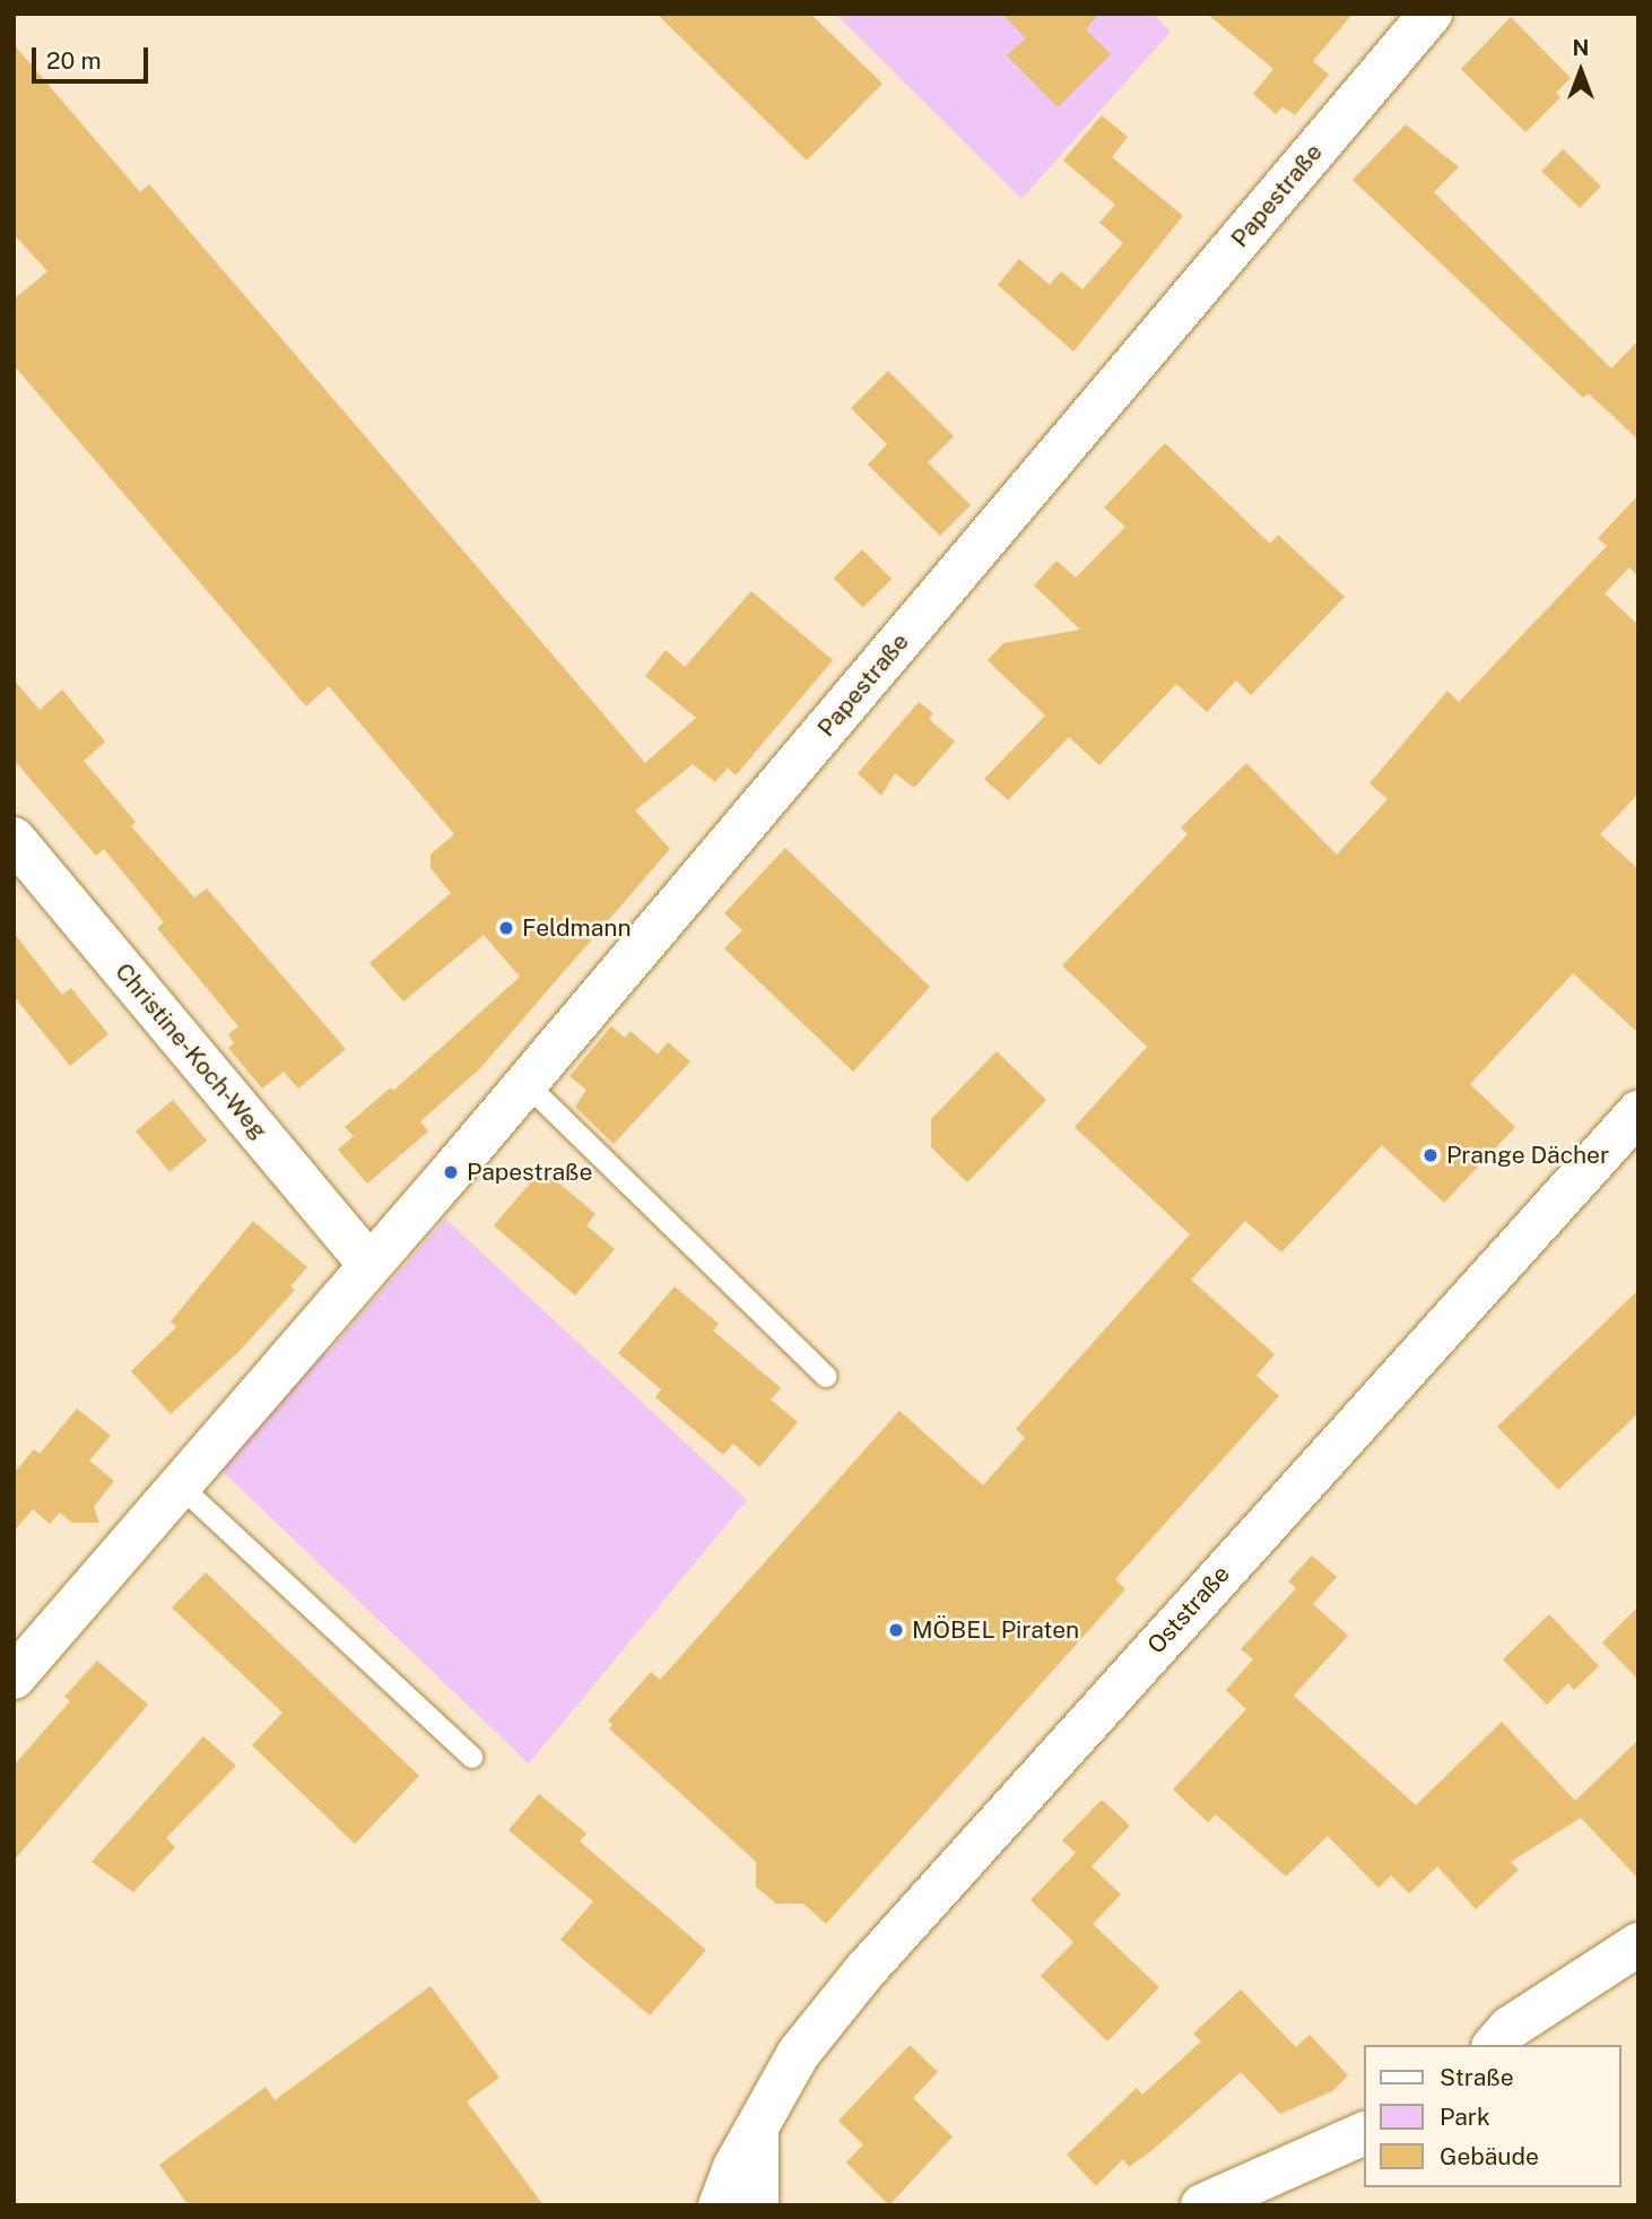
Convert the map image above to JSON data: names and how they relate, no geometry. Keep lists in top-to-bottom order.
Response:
{
  "streets": {
    "street": ["Papestraße", "Christine-Koch-Weg", "Oststraße"]
  },
  "crossings": [
    ["Papestraße", "Christine-Koch-Weg"]
  ],
  "places": [
    "Feldmann",
    "Prange Dächer",
    "Papestraße",
    "MÖBEL Piraten"
  ],
  "legend": ["Straße", "Park", "Gebäude"],
  "scale_bar": "20 m",
  "north": "top"
}
